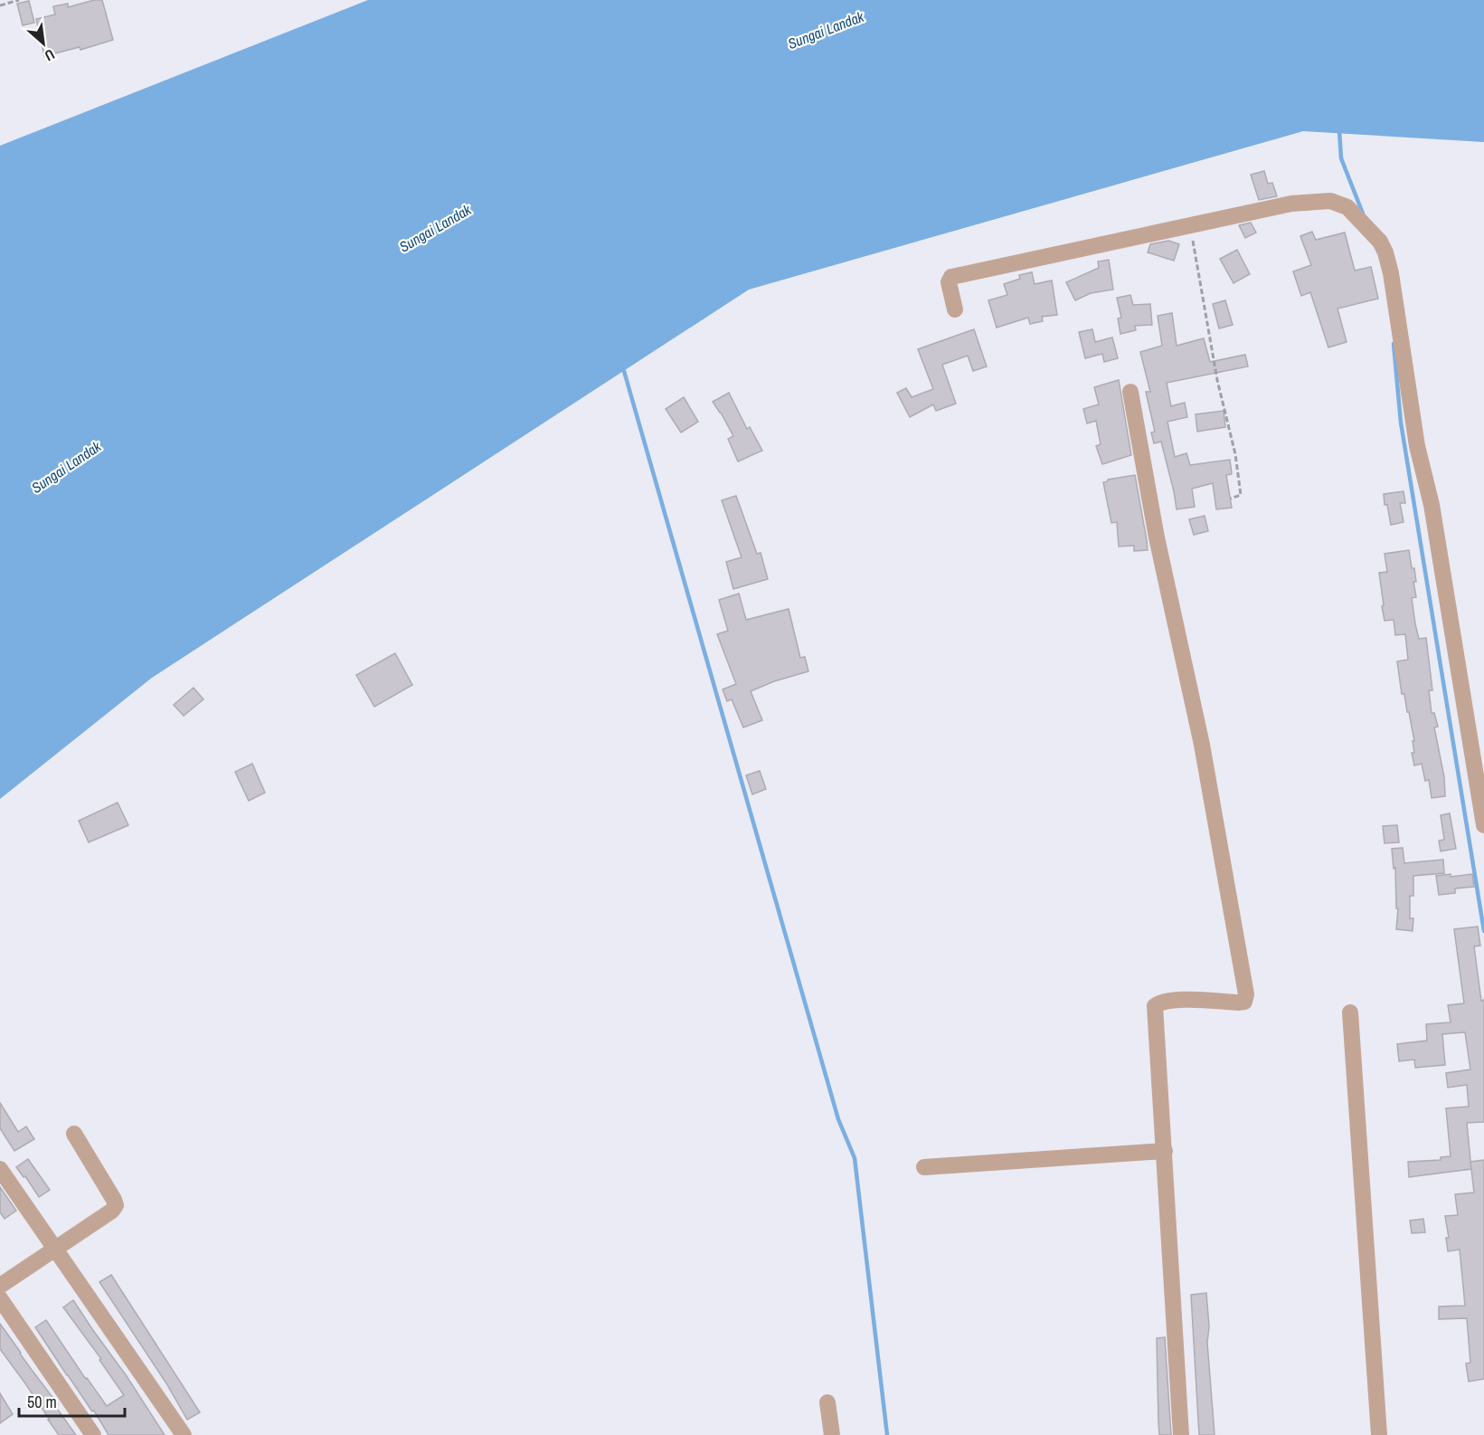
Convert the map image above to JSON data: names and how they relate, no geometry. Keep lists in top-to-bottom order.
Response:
{
  "water": ["Sungai Landak"],
  "scale_bar": "50 m",
  "north": "bottom right"
}
